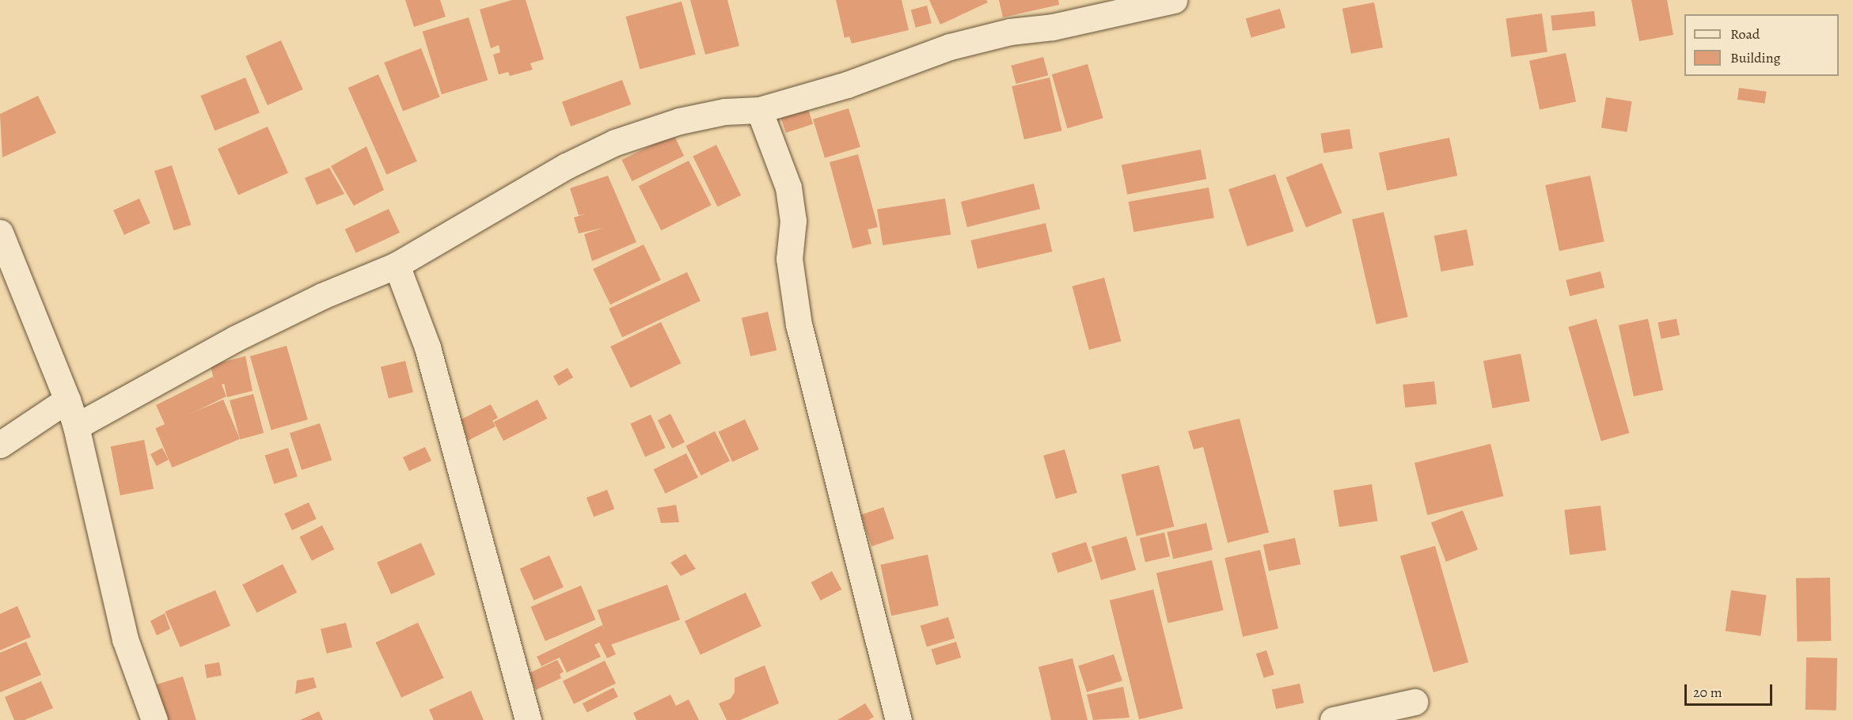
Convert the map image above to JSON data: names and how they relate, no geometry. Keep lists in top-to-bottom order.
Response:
{
  "legend": ["Road", "Building"],
  "scale_bar": "20 m"
}
